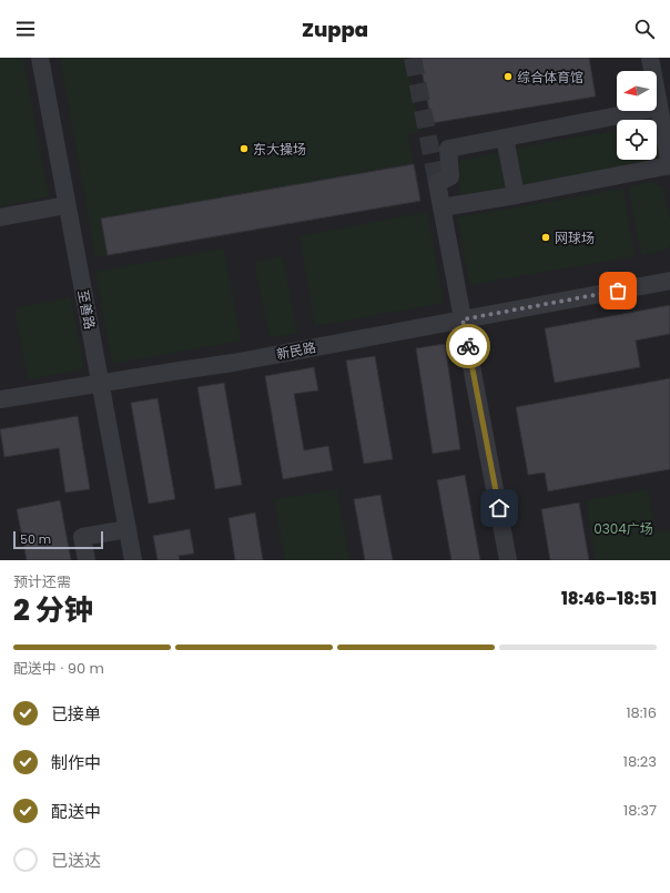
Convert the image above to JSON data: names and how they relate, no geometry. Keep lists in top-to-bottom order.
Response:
{
  "streets": {
    "street": ["至善路", "新民路"]
  },
  "crossings": [
    ["至善路", "新民路"]
  ],
  "parks": ["0304广场"],
  "places": ["综合体育馆", "东大操场", "网球场"],
  "scale_bar": "50 m",
  "north": "left",
  "page": {
    "header": "Zuppa",
    "scale": "50 m",
    "heading": ["2 分钟", "预计还需", "18:46–18:51"],
    "bar": "配送中 · 90 m",
    "list": [
      ["已接单", "18:16"],
      ["制作中", "18:23"],
      ["配送中", "18:37"],
      "已送达"
    ]
  }
}
